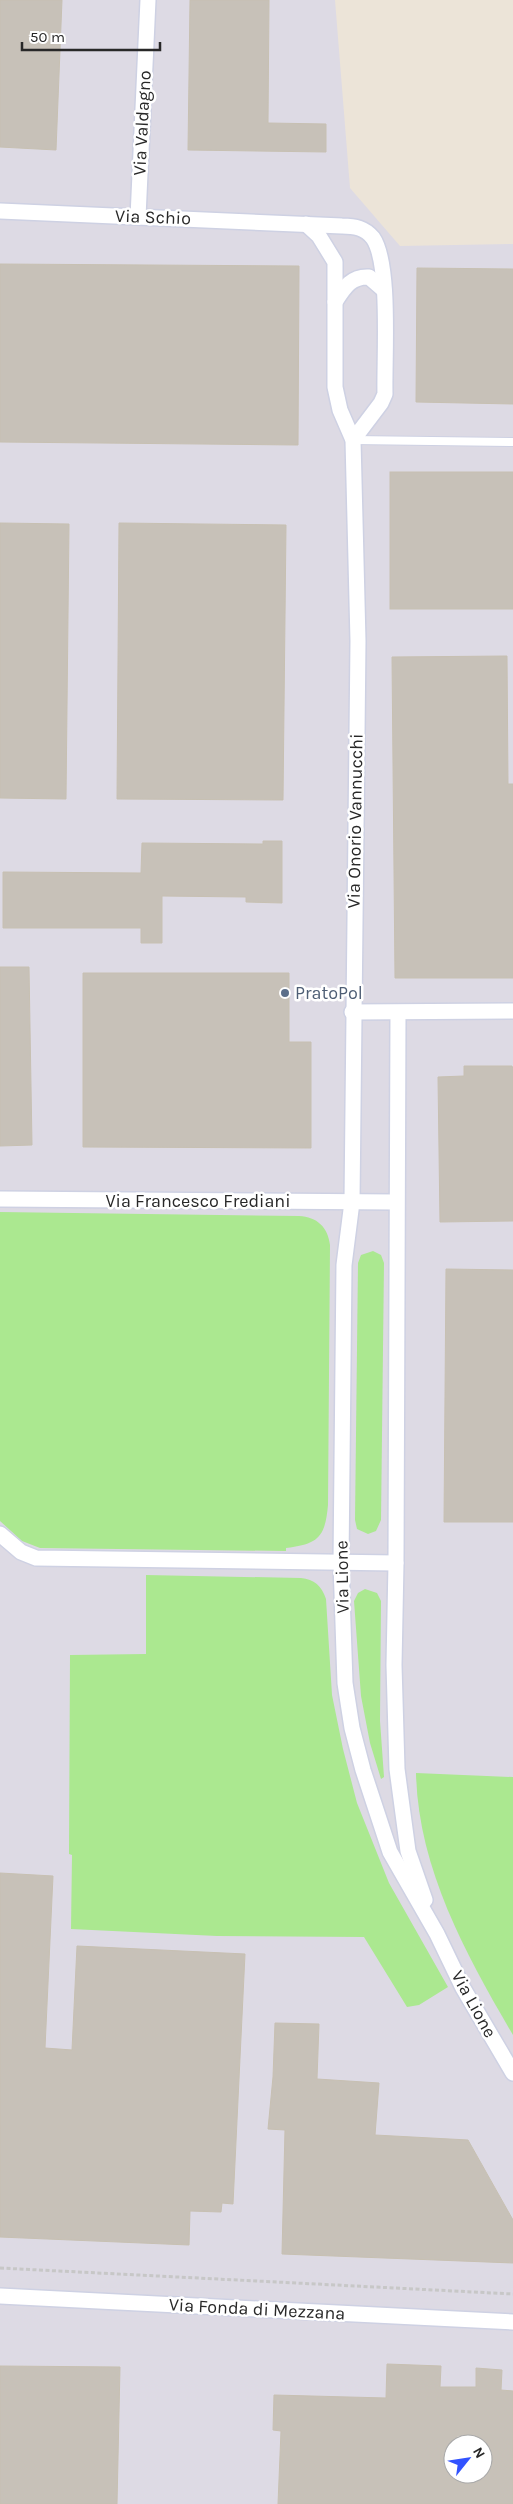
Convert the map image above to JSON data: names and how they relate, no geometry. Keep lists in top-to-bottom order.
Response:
{
  "streets": {
    "street": [
      "Via Valdagno",
      "Via Schio",
      "Via Onorio Vannucchi",
      "Via Francesco Frediani",
      "Via Lione",
      "Via Fonda di Mezzana"
    ]
  },
  "crossings": [
    ["Via Valdagno", "Via Schio"],
    ["Via Schio", "Via Onorio Vannucchi"],
    ["Via Onorio Vannucchi", "Via Francesco Frediani"],
    ["Via Onorio Vannucchi", "Via Lione"],
    ["Via Francesco Frediani", "Via Lione"]
  ],
  "places": ["PratoPol"],
  "scale_bar": "50 m",
  "north": "top right"
}
